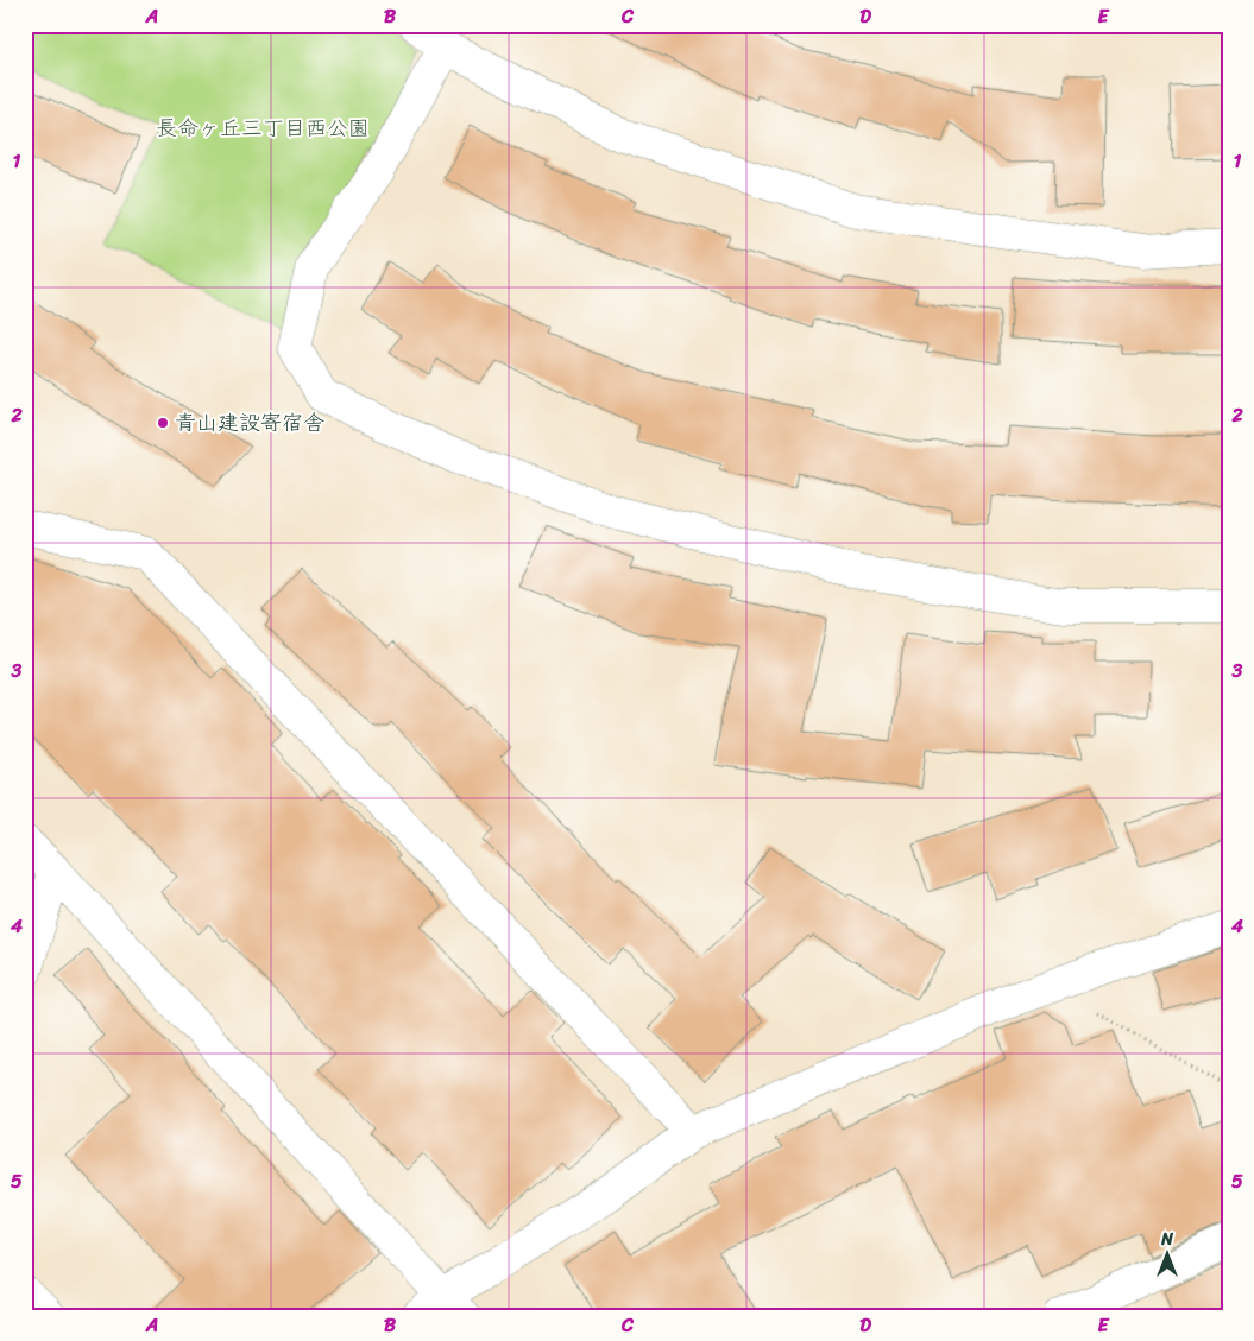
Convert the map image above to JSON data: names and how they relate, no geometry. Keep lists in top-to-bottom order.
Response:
{
  "parks": ["長命ヶ丘三丁目西公園"],
  "places": ["青山建設寄宿舎"],
  "north": "top",
  "grid": {
    "columns": [
      "A",
      "B",
      "C",
      "D",
      "E"
    ],
    "rows": [
      "1",
      "2",
      "3",
      "4",
      "5"
    ]
  }
}
